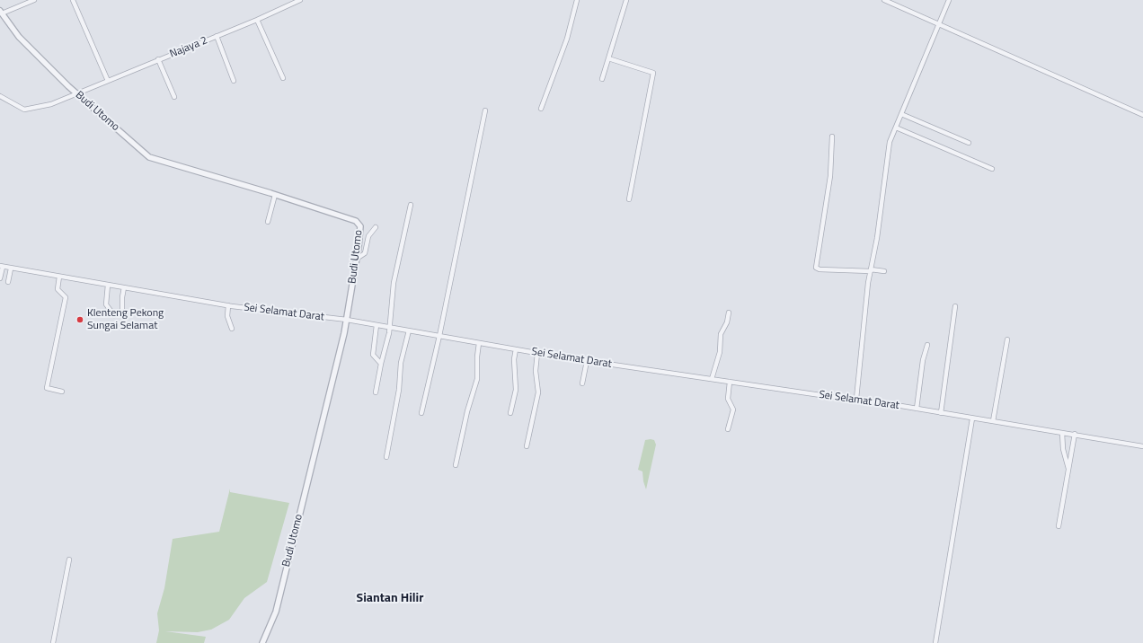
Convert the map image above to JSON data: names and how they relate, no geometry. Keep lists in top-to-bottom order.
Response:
{
  "streets": {
    "street": ["Najaya 2", "Budi Utomo", "Sei Selamat Darat"]
  },
  "crossings": [
    ["Najaya 2", "Budi Utomo"],
    ["Budi Utomo", "Sei Selamat Darat"]
  ],
  "districts": ["Siantan Hilir"],
  "places": ["Klenteng Pekong Sungai Selamat"]
}
